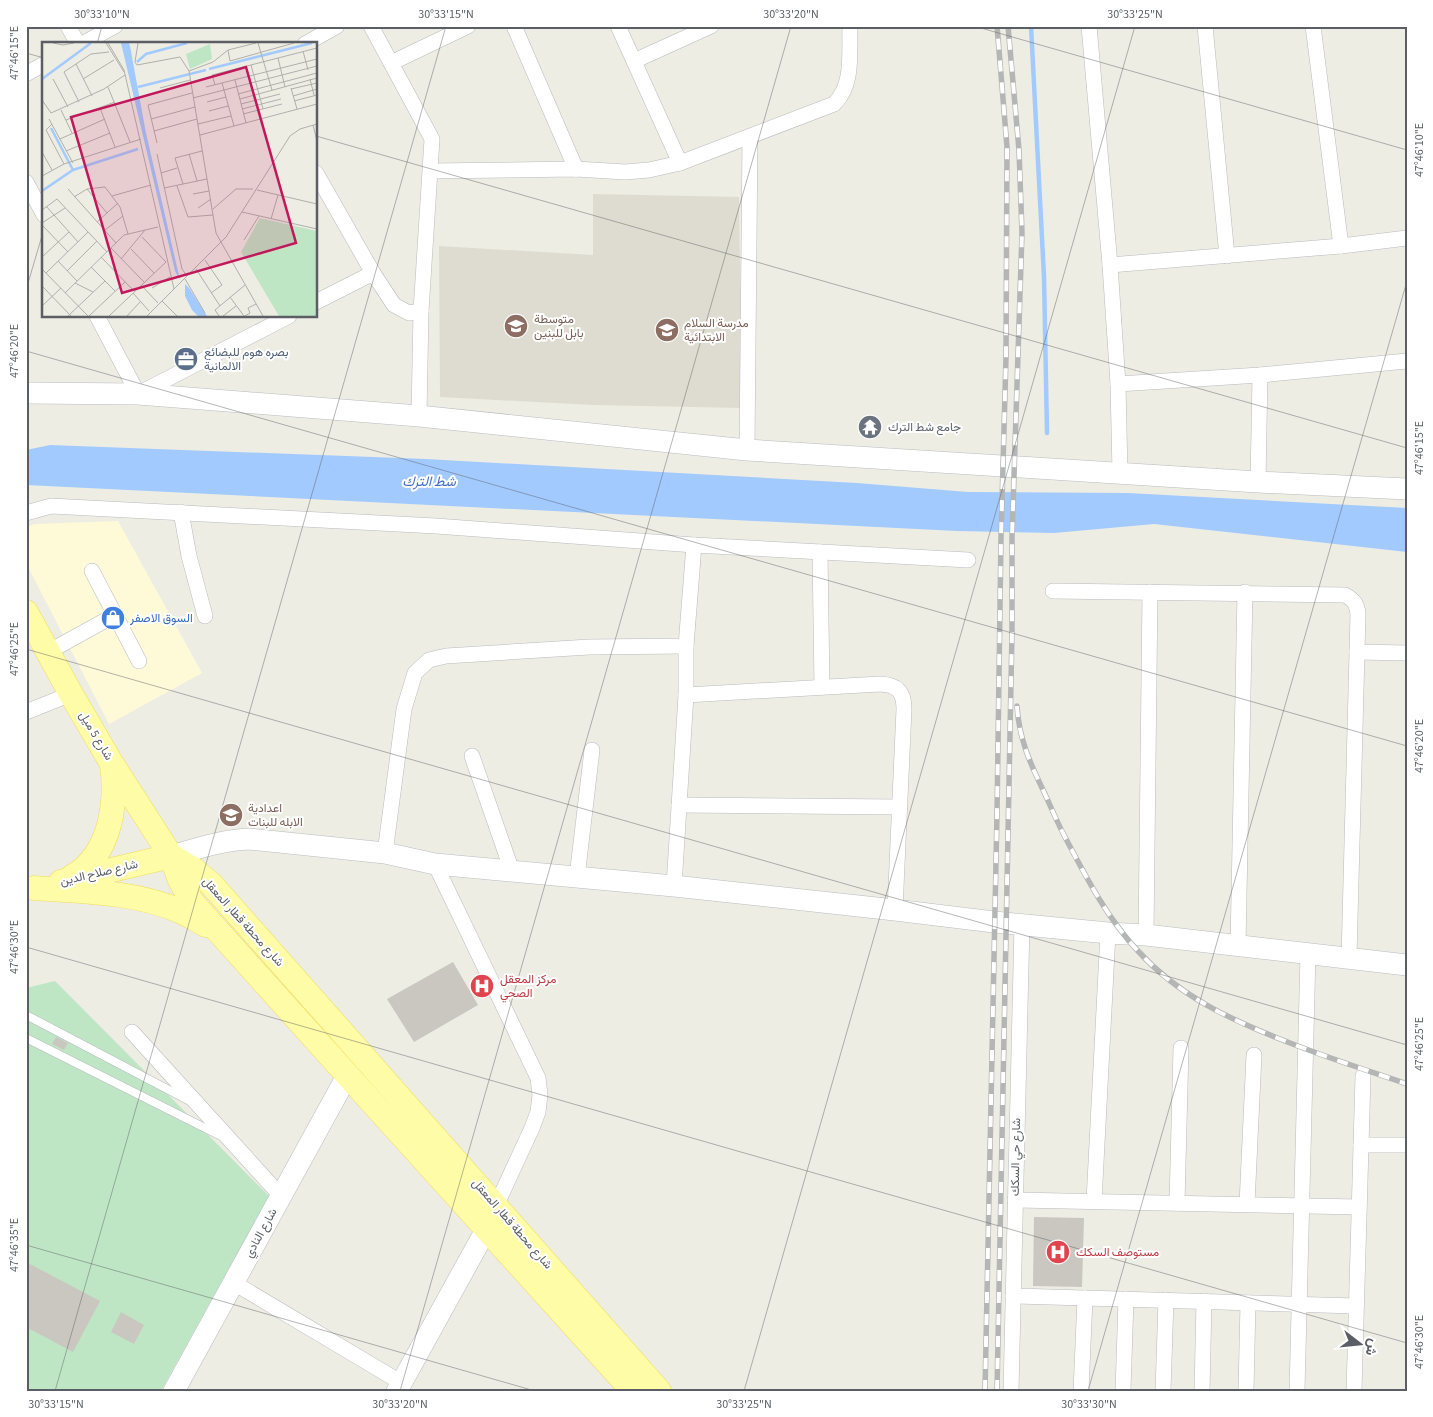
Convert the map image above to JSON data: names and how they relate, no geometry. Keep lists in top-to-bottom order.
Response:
{
  "streets": {
    "main road": ["شارع 5 ميل", "شارع صلاح الدين", "شارع محطة قطار المعقل"],
    "street": ["شارع حي السكك", "شارع النادي"]
  },
  "crossings": [
    ["شارع 5 ميل", "شارع صلاح الدين"],
    ["شارع 5 ميل", "شارع محطة قطار المعقل"],
    ["شارع صلاح الدين", "شارع محطة قطار المعقل"],
    ["شارع محطة قطار المعقل", "شارع النادي"]
  ],
  "water": ["شط الترك"],
  "places": {
    "school or university": ["متوسطة بابل للبنين", "مدرسة السلام الابتدائية", "اعدادية الابله للبنات"],
    "office": ["بصره هوم للبضائع الالمانية"],
    "temple": ["جامع شط الترك"],
    "shop": ["السوق الاصفر"],
    "hospital": ["مركز المعقل الصحي", "مستوصف السكك"]
  },
  "north": "right",
  "coordinates": [
    "30°33'10\"N",
    "30°33'15\"N",
    "30°33'20\"N",
    "30°33'25\"N",
    "47°46'15\"E",
    "47°46'10\"E",
    "47°46'20\"E",
    "47°46'25\"E",
    "47°46'30\"E",
    "47°46'35\"E",
    "30°33'30\"N"
  ]
}
